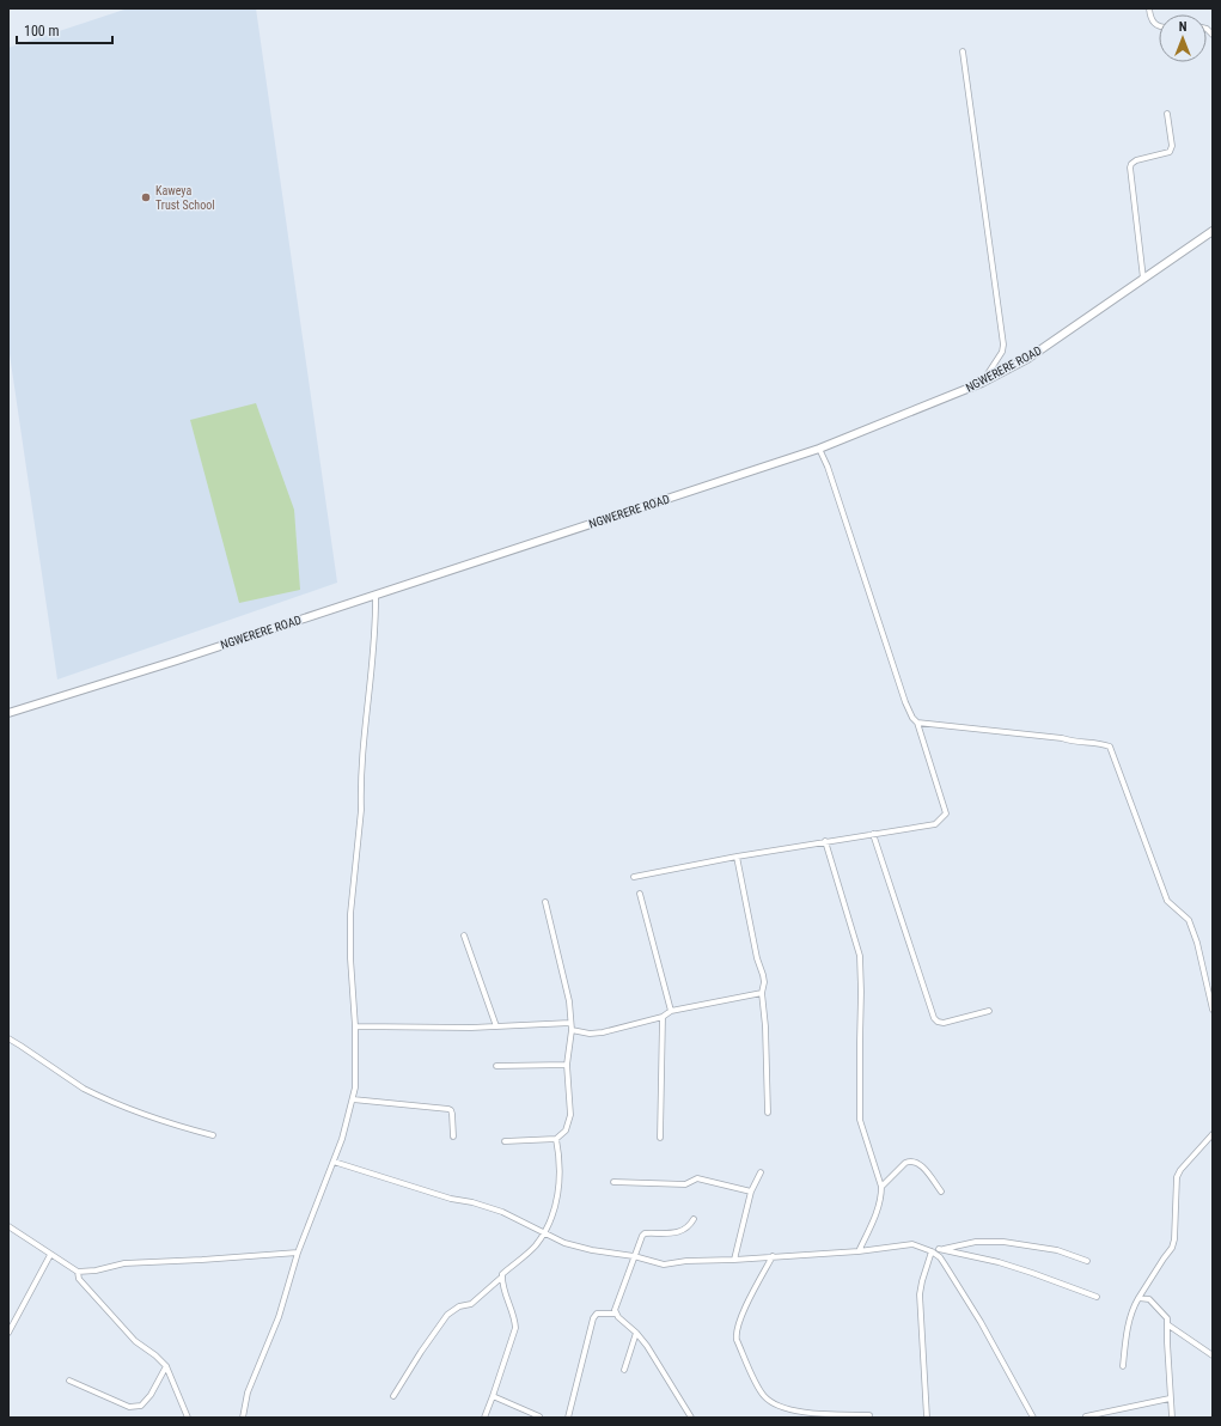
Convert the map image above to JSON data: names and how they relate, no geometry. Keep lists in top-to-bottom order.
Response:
{
  "streets": {
    "main road": ["NGWERERE ROAD"]
  },
  "places": ["Kaweya Trust School"],
  "scale_bar": "100 m",
  "north": "top"
}
